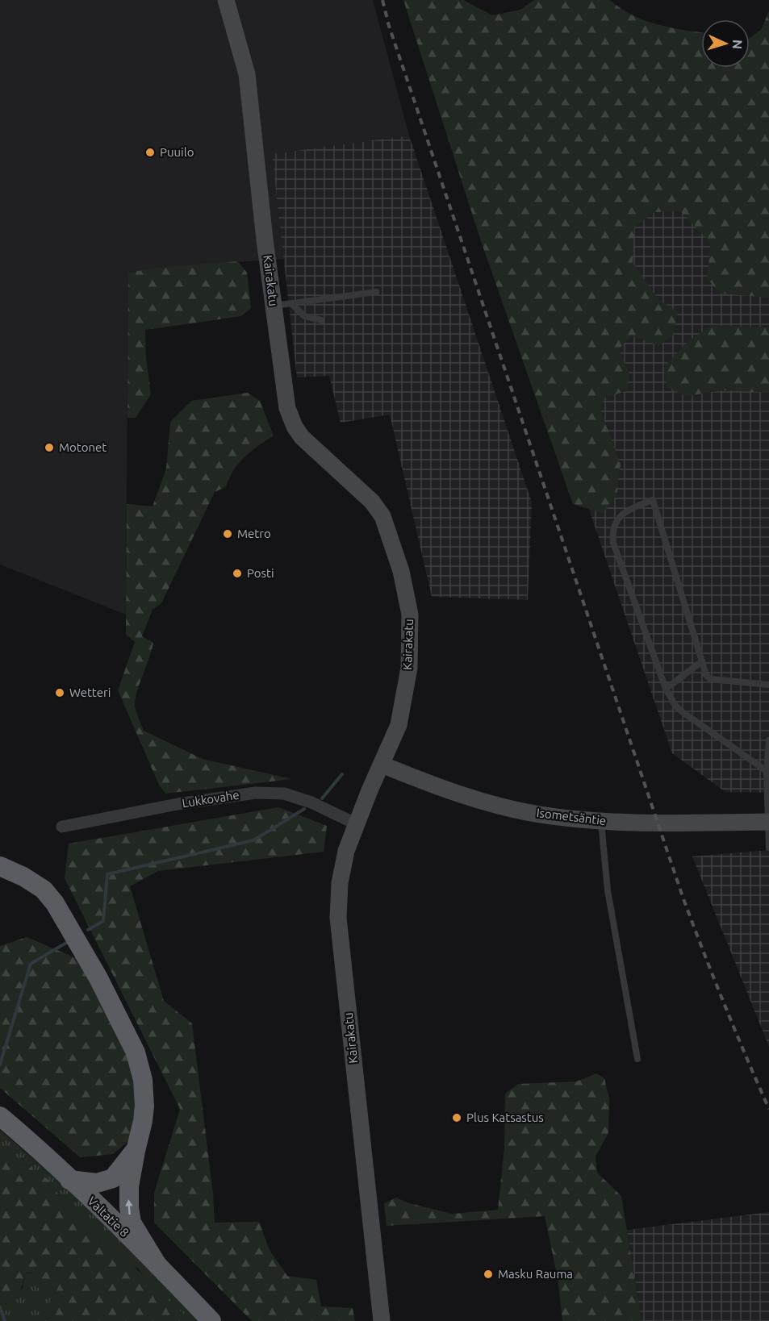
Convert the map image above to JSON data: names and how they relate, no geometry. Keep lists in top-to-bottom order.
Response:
{
  "streets": {
    "highway": ["Valtatie 8"],
    "main road": ["Kairakatu", "Isometsäntie"],
    "street": ["Lukkovahe"]
  },
  "crossings": [
    ["Kairakatu", "Lukkovahe"],
    ["Kairakatu", "Isometsäntie"]
  ],
  "places": [
    "Puuilo",
    "Motonet",
    "Metro",
    "Posti",
    "Wetteri",
    "Plus Katsastus",
    "Masku Rauma"
  ],
  "north": "right"
}
